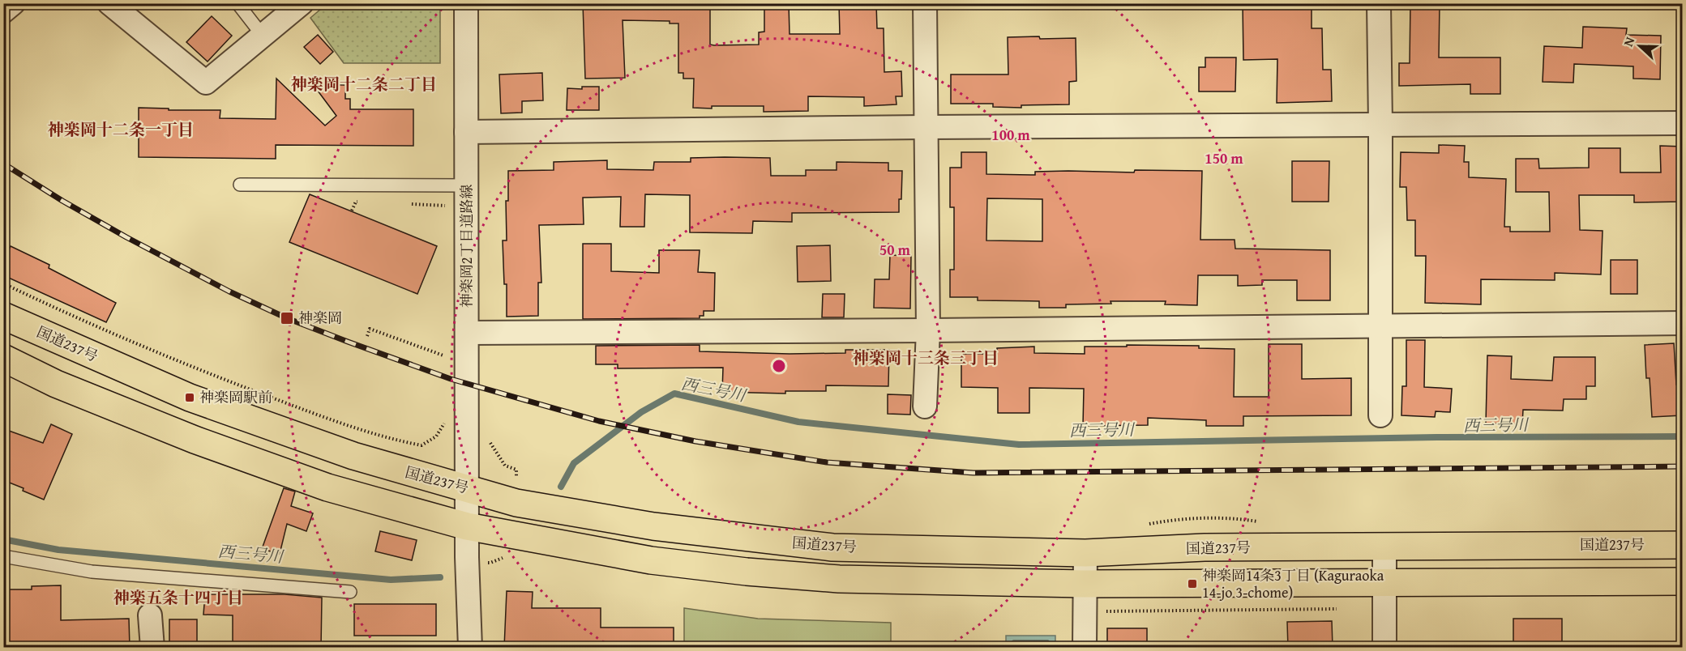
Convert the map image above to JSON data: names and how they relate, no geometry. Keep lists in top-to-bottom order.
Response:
{
  "streets": {
    "highway": ["国道237号"],
    "street": ["神楽岡2丁目道路線"]
  },
  "crossings": [
    ["神楽岡2丁目道路線", "国道237号"]
  ],
  "districts": [
    "神楽岡十二条二丁目",
    "神楽岡十二条一丁目",
    "神楽岡十三条三丁目",
    "神楽五条十四丁目"
  ],
  "water": ["西三号川"],
  "places": {
    "transit": ["神楽岡", "神楽岡駅前", "神楽岡14条3丁目 (Kaguraoka 14-jo 3-chome)"]
  },
  "north": "left",
  "rings": ["100 m", "150 m", "50 m"]
}
